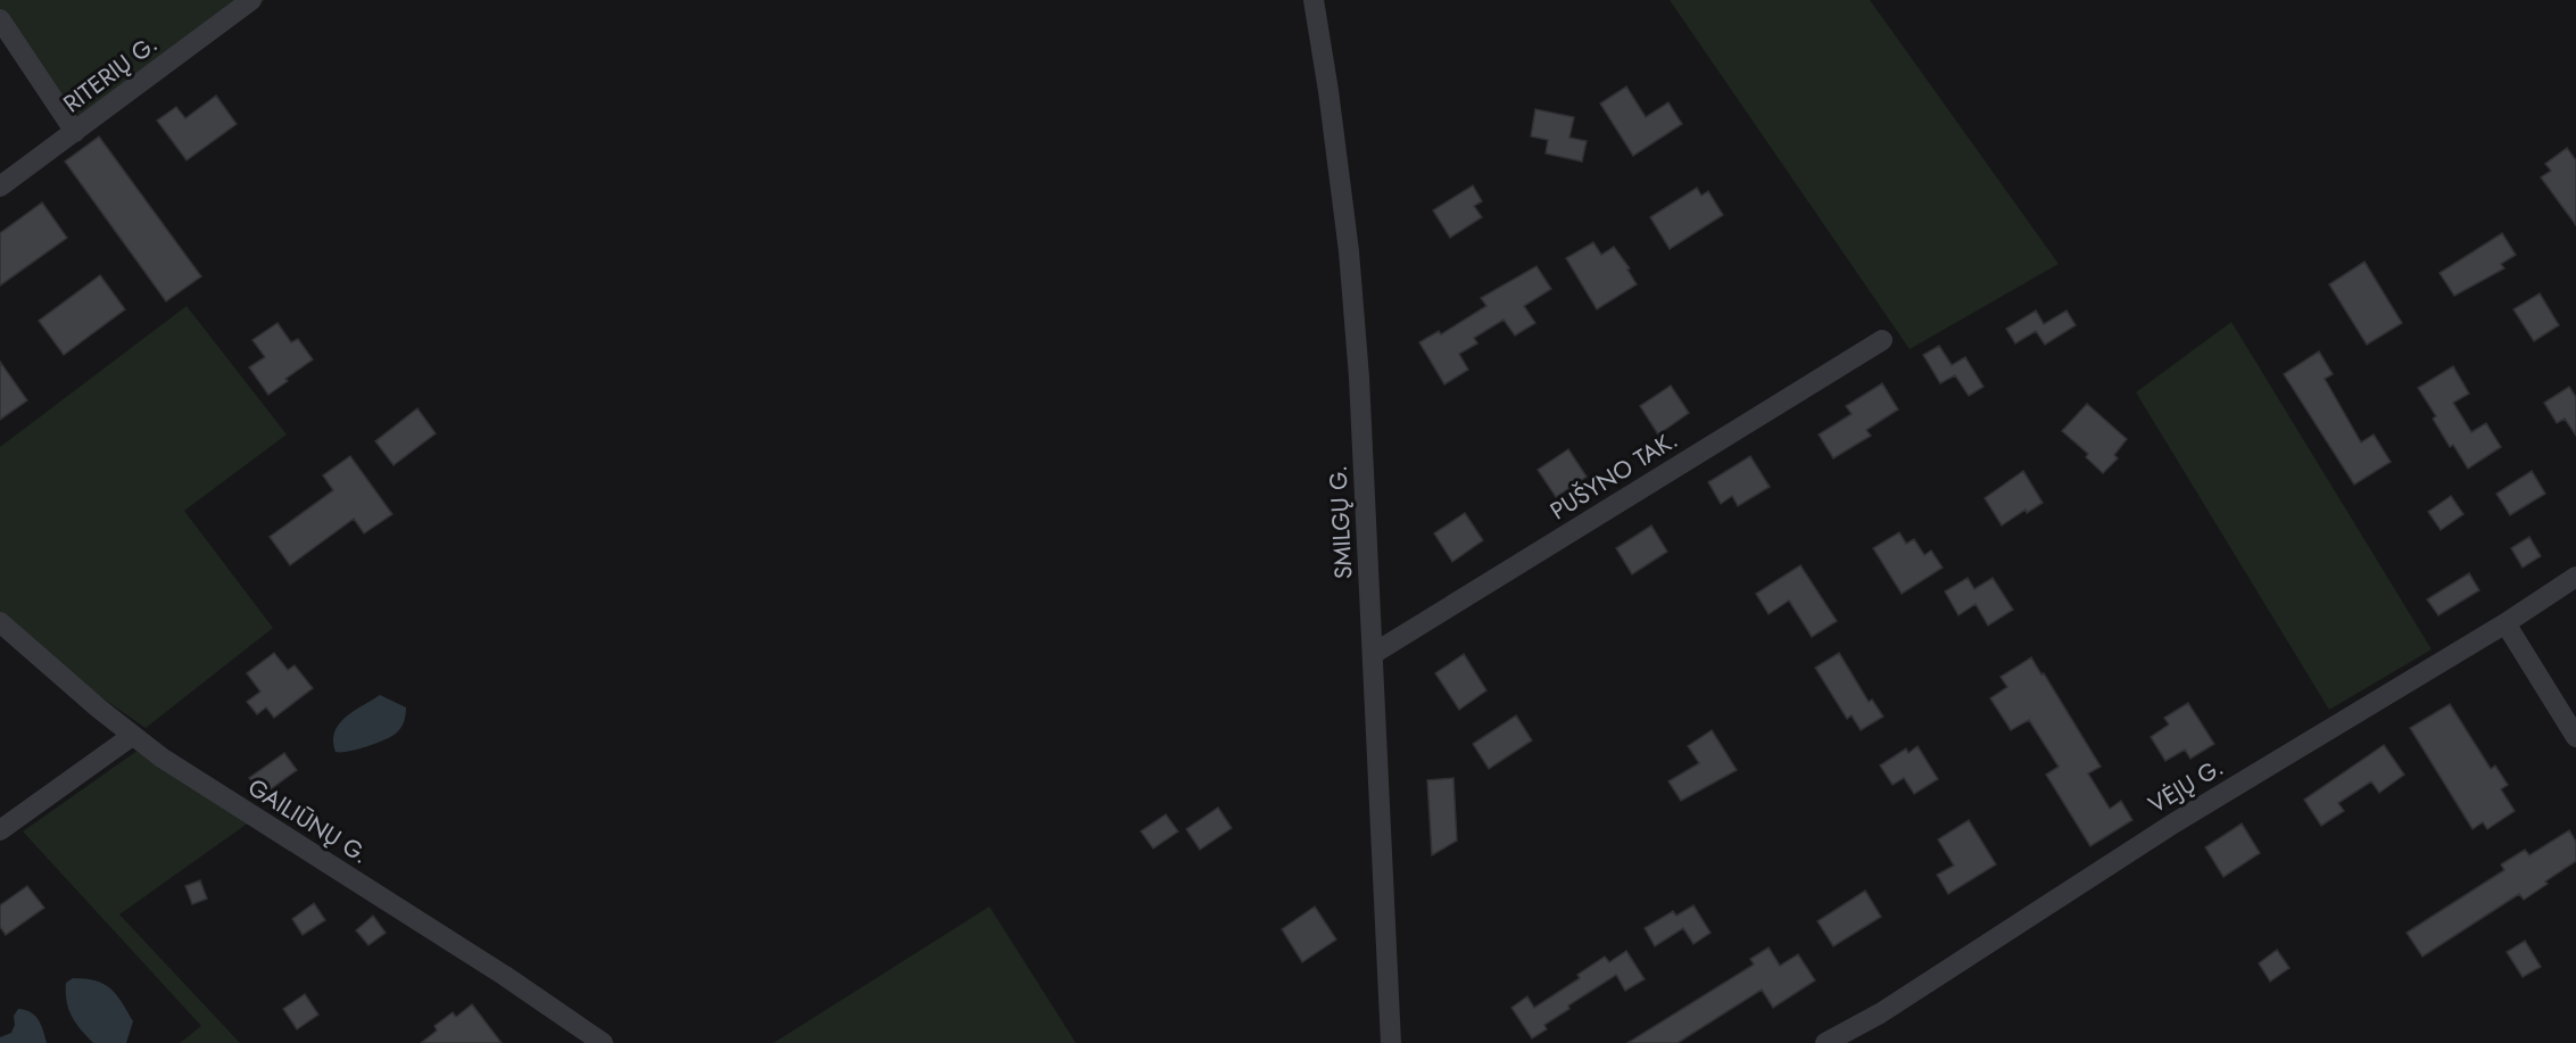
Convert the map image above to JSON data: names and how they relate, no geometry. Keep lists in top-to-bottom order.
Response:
{
  "streets": {
    "street": [
      "RITERIŲ G.",
      "PUŠYNO TAK.",
      "SMILGŲ G.",
      "VĖJŲ G.",
      "GAILIŪNŲ G."
    ]
  },
  "crossings": [
    ["PUŠYNO TAK.", "SMILGŲ G."]
  ]
}
